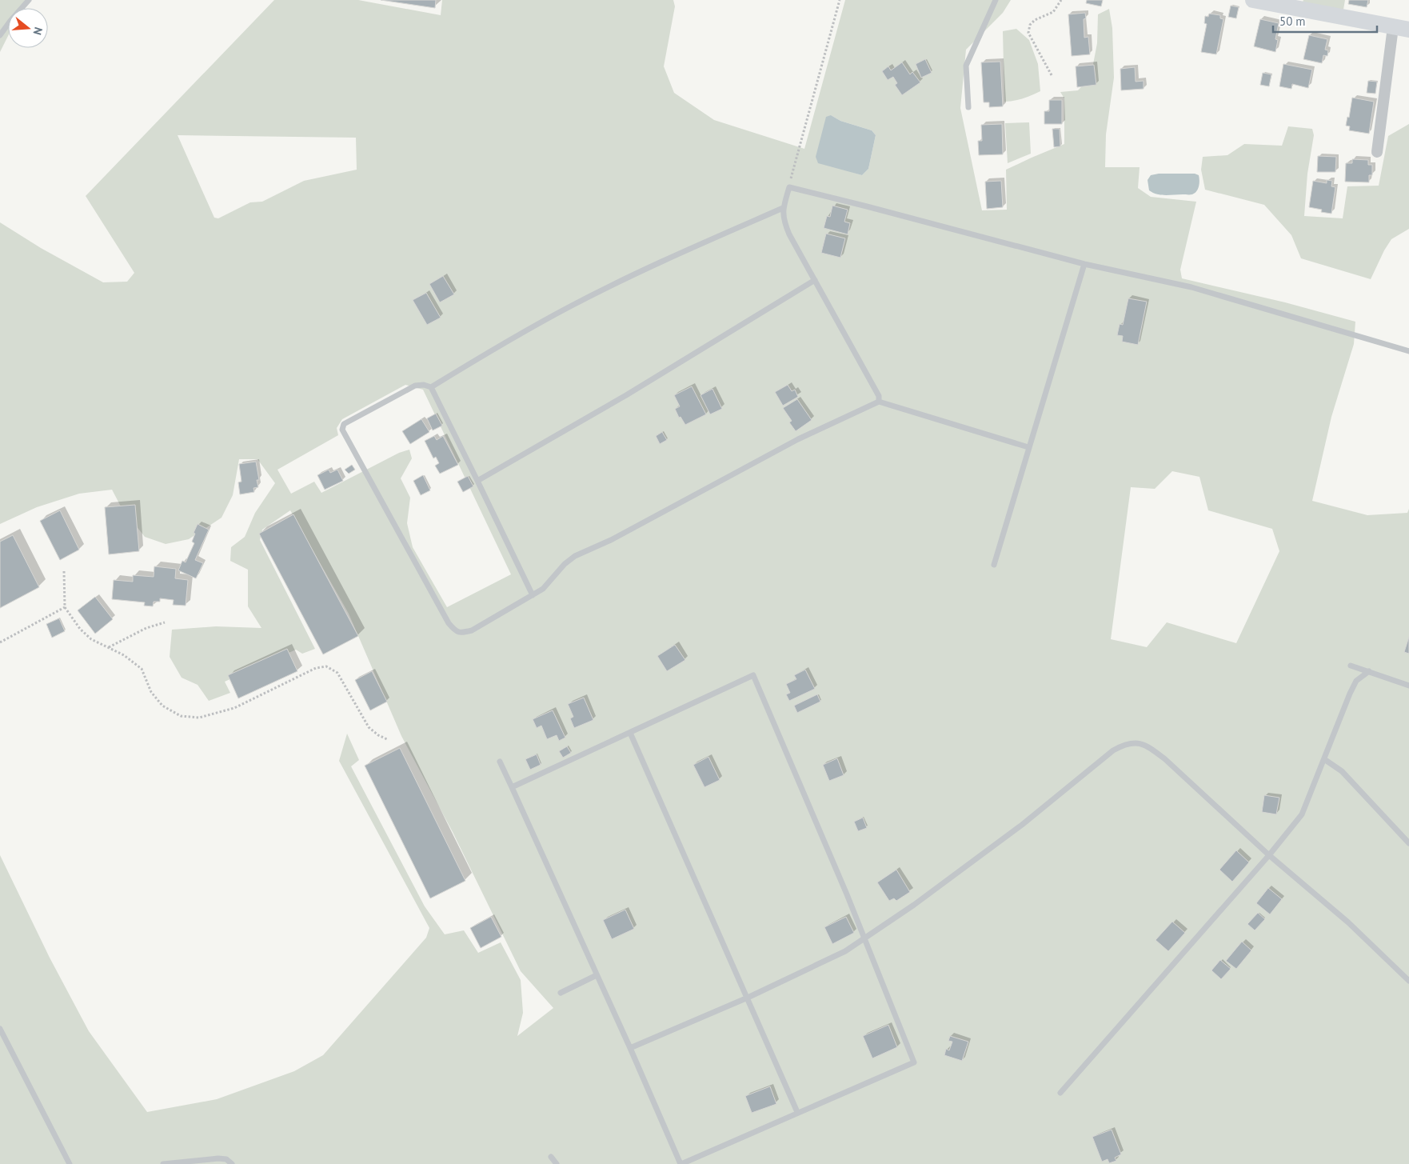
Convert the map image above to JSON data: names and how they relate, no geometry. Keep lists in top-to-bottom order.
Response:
{
  "scale_bar": "50 m",
  "north": "right"
}
